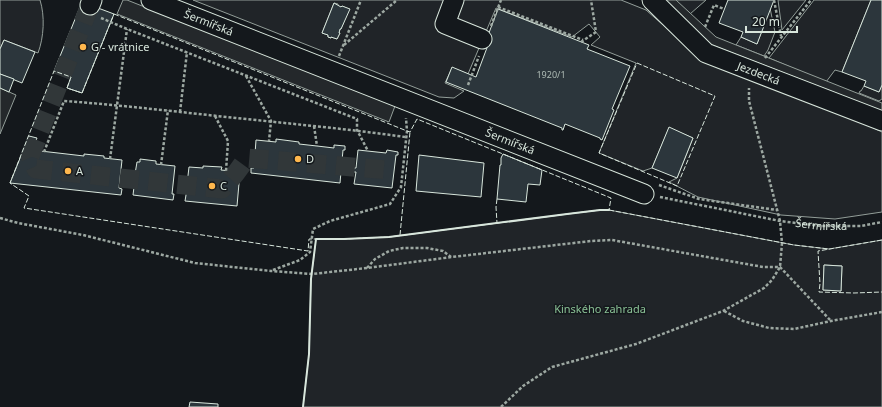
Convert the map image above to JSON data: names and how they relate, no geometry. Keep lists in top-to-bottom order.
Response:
{
  "streets": {
    "street": ["Šermířská", "Jezdecká"]
  },
  "parks": ["Kinského zahrada"],
  "places": [
    "G - vrátnice",
    "D",
    "A",
    "C"
  ],
  "house_numbers": ["1920/1"],
  "scale_bar": "20 m"
}
